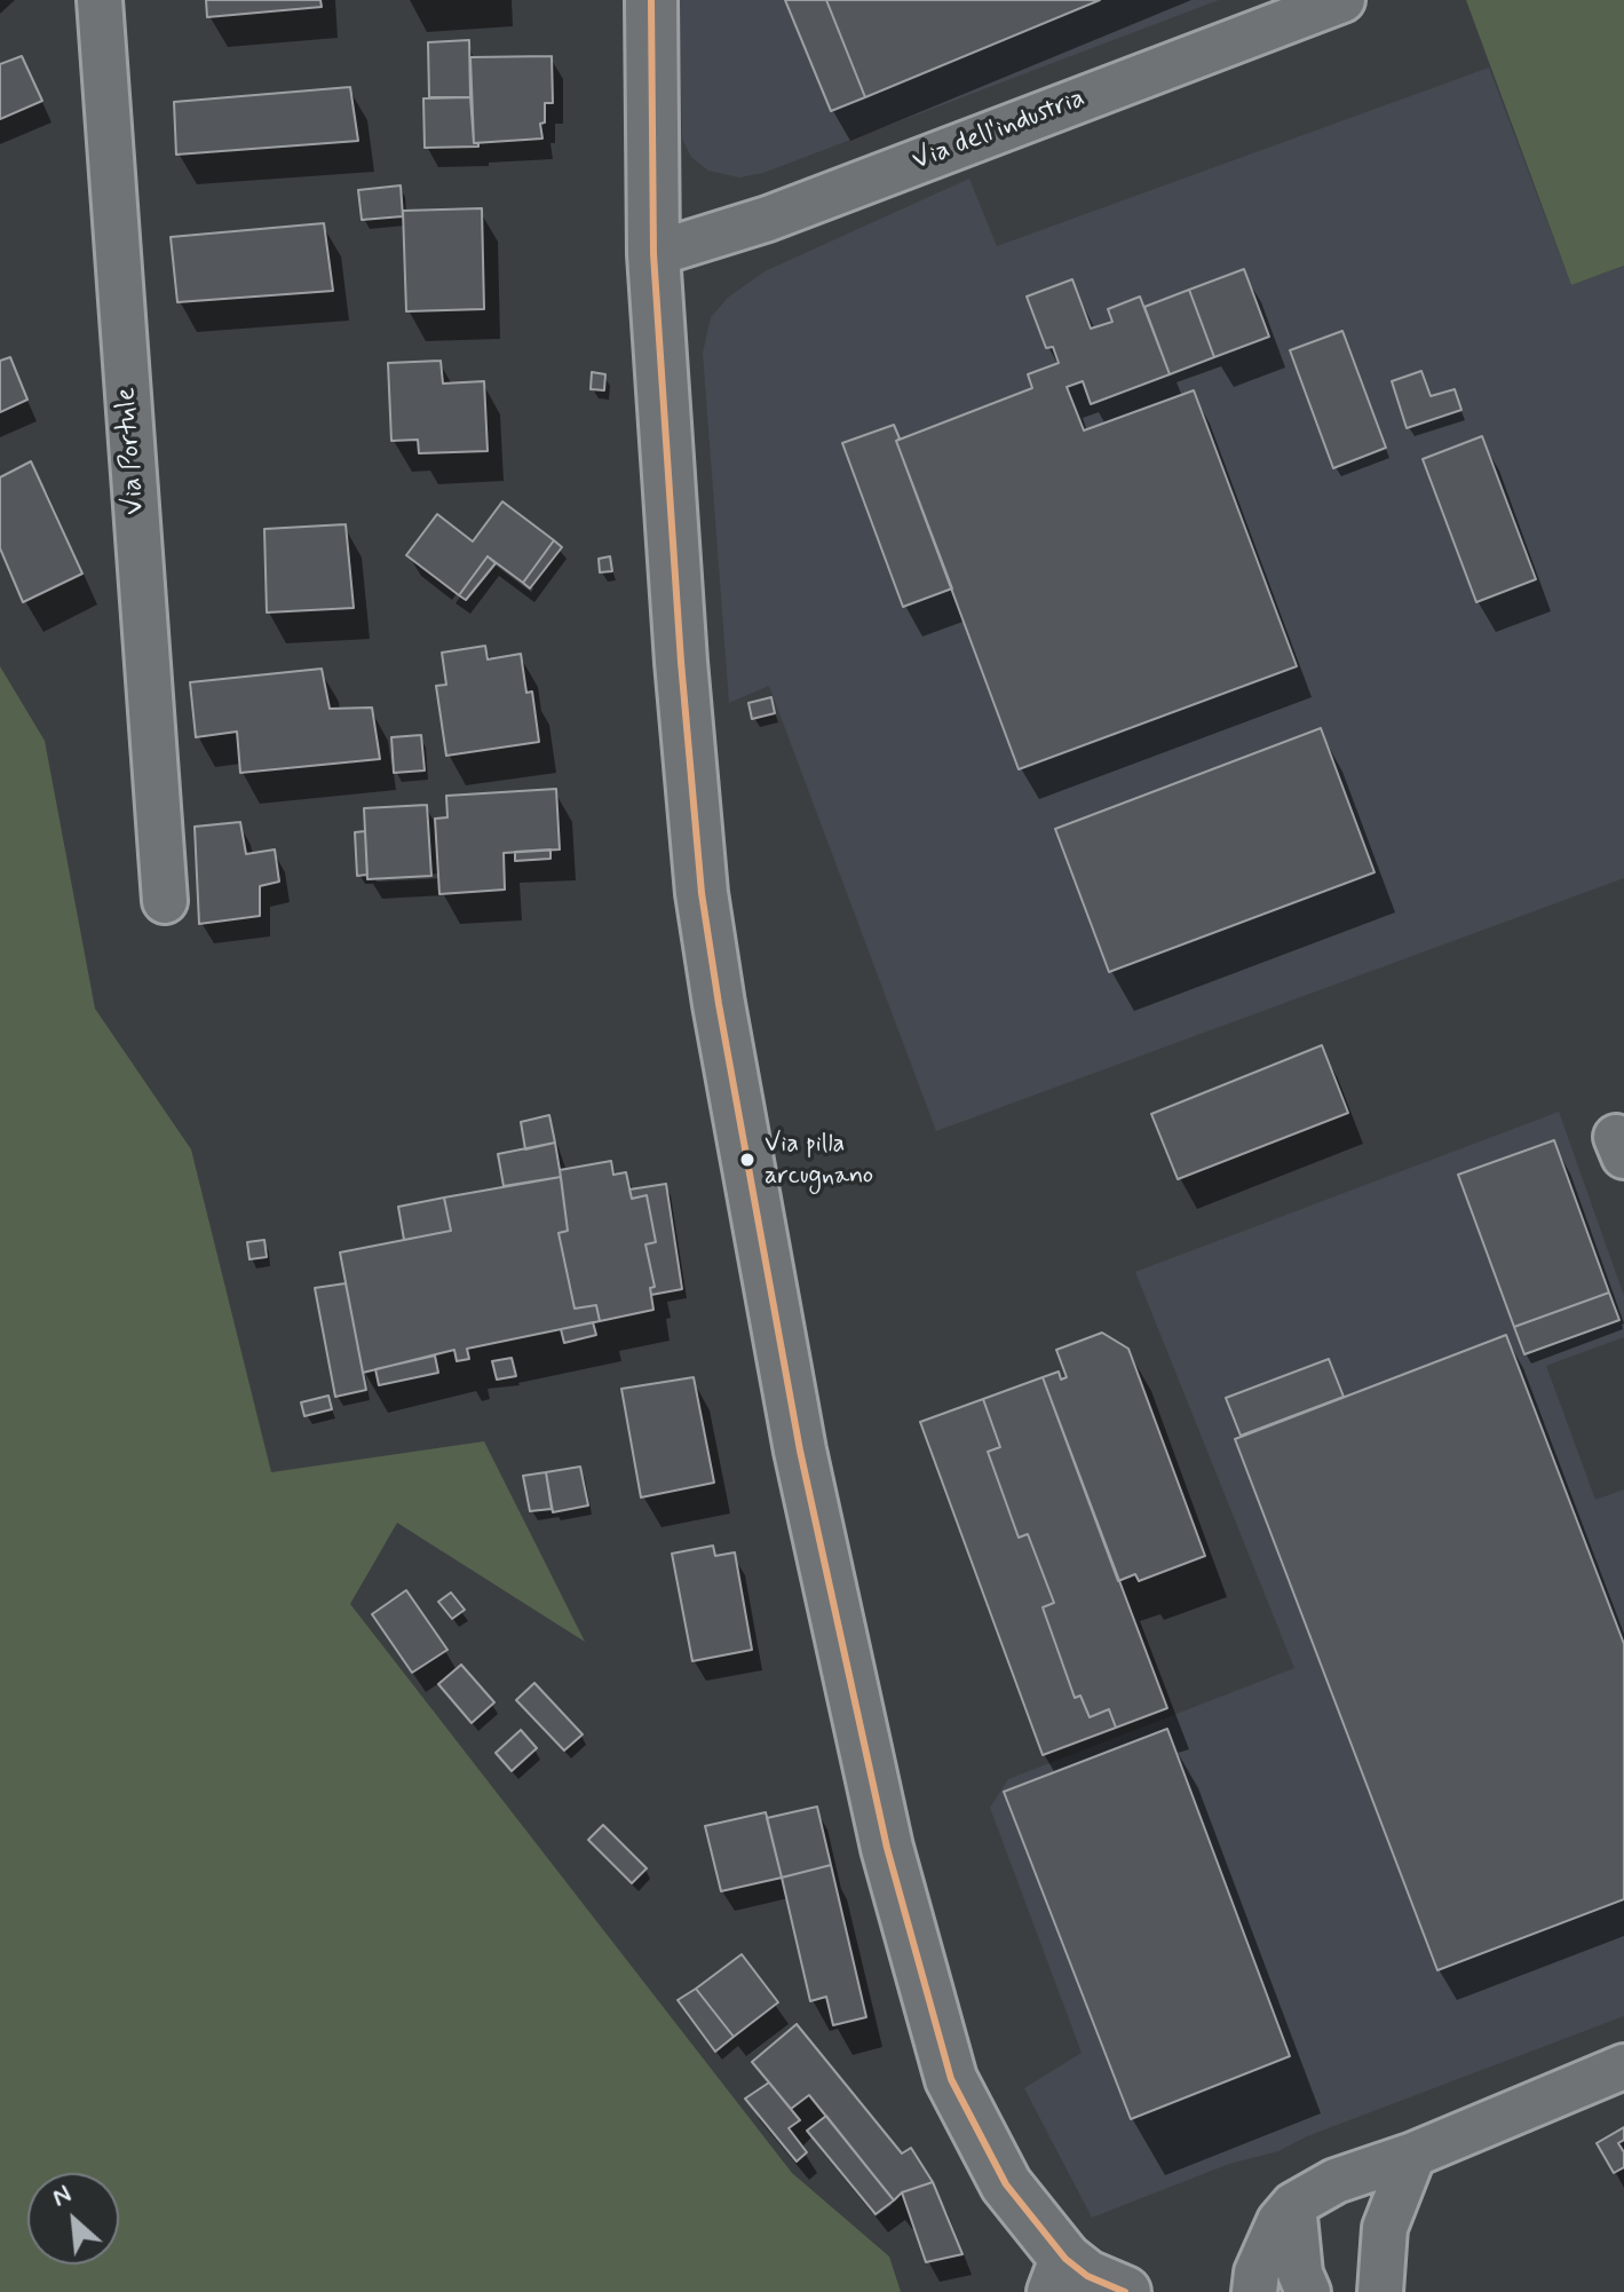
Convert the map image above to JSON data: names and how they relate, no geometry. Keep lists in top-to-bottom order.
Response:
{
  "streets": {
    "street": ["Via dell'industria", "Via Portule"]
  },
  "places": ["Via pilla arcugnano"],
  "north": "top left"
}
